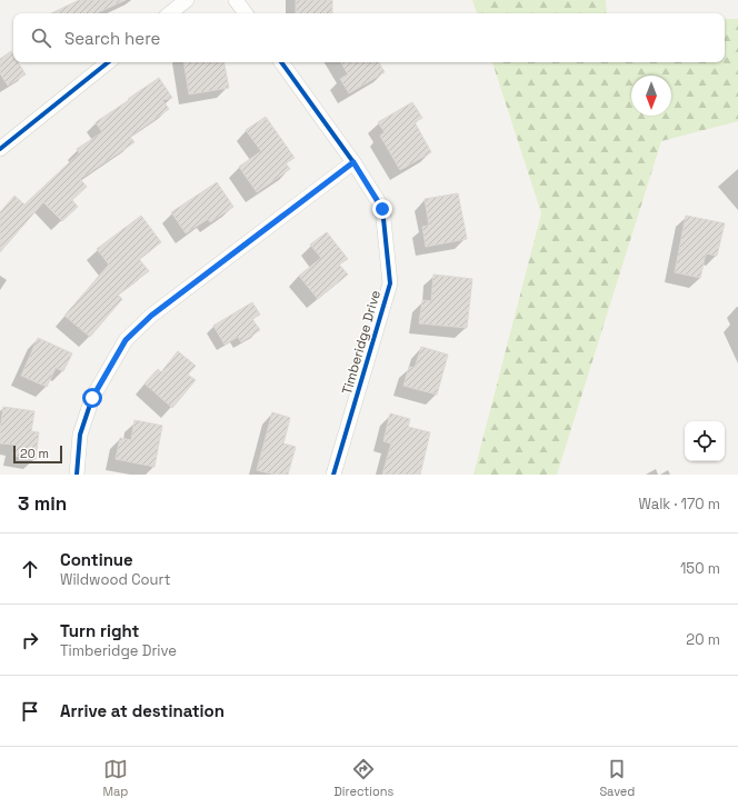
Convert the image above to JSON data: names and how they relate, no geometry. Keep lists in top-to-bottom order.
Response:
{
  "streets": {
    "street": ["Timberidge Drive"]
  },
  "scale_bar": "20 m",
  "north": "bottom",
  "page": {
    "search": "Search here",
    "scale": "20 m",
    "heading": ["3 min", "Walk · 170 m"],
    "list": [
      ["Continue", "Wildwood Court", "150 m"],
      ["Turn right", "Timberidge Drive", "20 m"],
      "Arrive at destination"
    ],
    "nav": ["Map", "Directions", "Saved"]
  }
}
